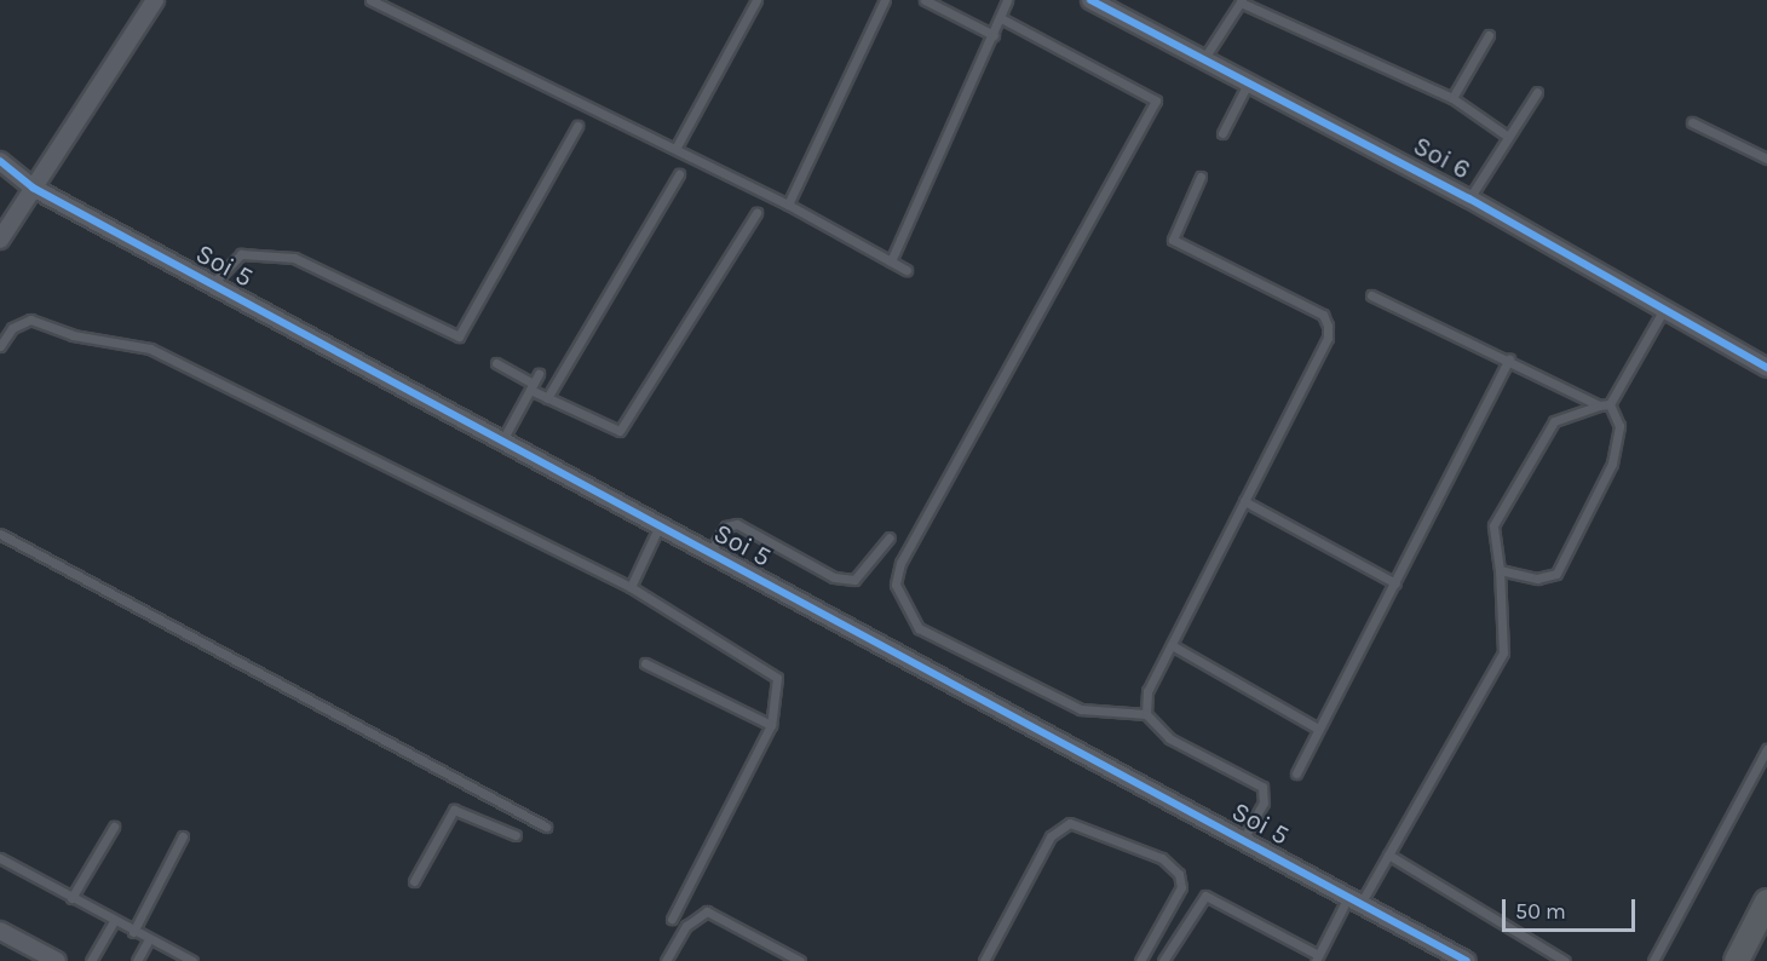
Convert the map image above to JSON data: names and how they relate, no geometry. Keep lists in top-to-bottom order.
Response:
{
  "streets": {
    "street": ["Soi 6", "Soi 5"]
  },
  "scale_bar": "50 m"
}
